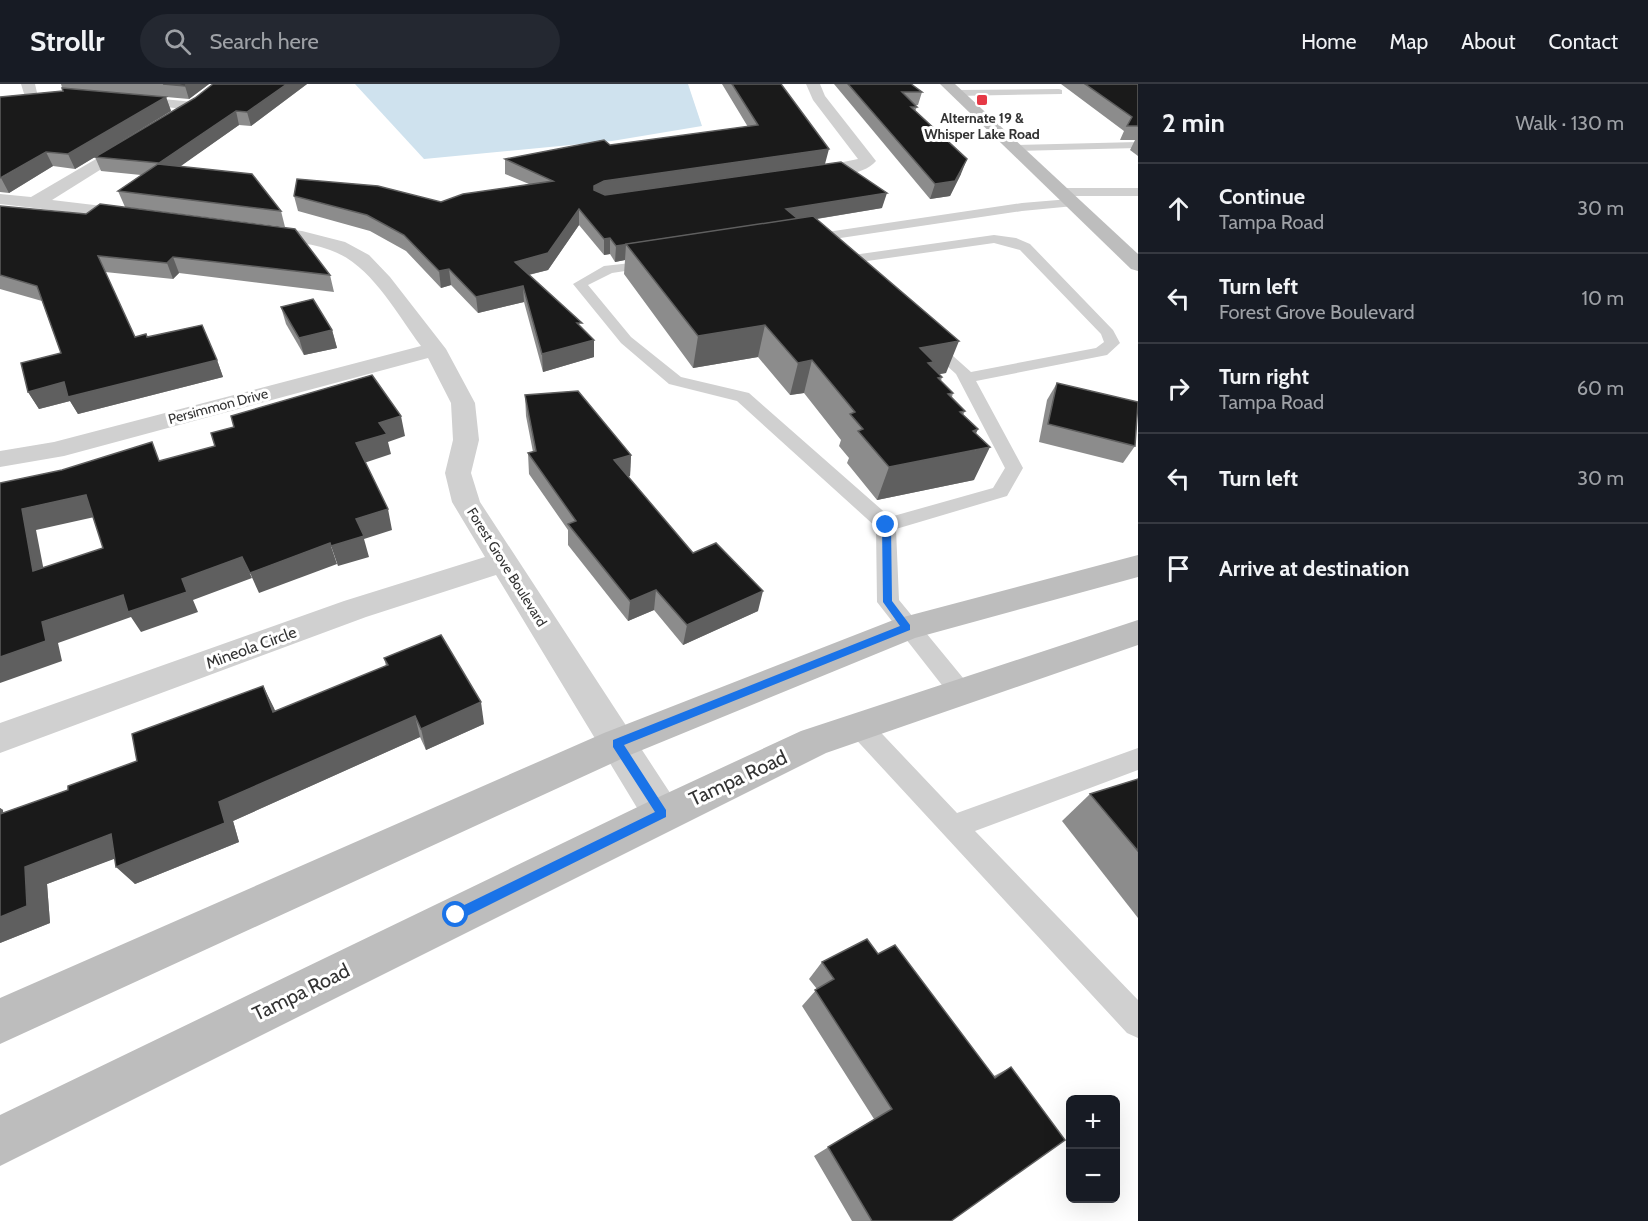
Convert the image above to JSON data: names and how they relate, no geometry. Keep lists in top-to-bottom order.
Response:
{
  "streets": {
    "main road": ["Tampa Road"],
    "street": ["Persimmon Drive", "Forest Grove Boulevard", "Mineola Circle"]
  },
  "crossings": [
    ["Persimmon Drive", "Forest Grove Boulevard"],
    ["Forest Grove Boulevard", "Mineola Circle"],
    ["Forest Grove Boulevard", "Tampa Road"]
  ],
  "places": {
    "transit": ["Alternate 19 & Whisper Lake Road"]
  },
  "page": {
    "header": "Strollr",
    "search": "Search here",
    "nav": [
      "Home",
      "Map",
      "About",
      "Contact"
    ],
    "heading": ["2 min", "Walk · 130 m"],
    "list": [
      ["Continue", "Tampa Road", "30 m"],
      ["Turn left", "Forest Grove Boulevard", "10 m"],
      ["Turn right", "Tampa Road", "60 m"],
      ["Turn left", "30 m"],
      "Arrive at destination"
    ],
    "map_buttons": ["+", "−"]
  }
}
